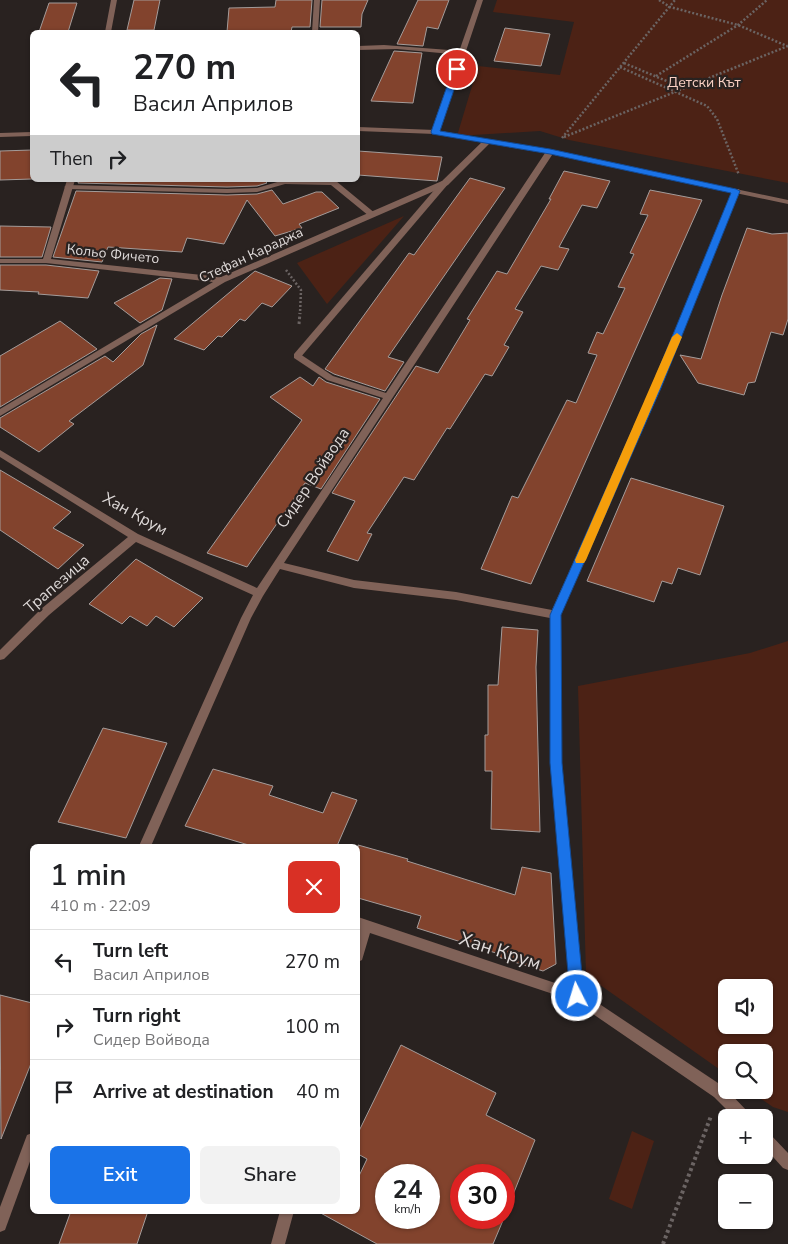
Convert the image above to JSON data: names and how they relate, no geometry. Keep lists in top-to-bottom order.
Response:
{
  "streets": {
    "street": [
      "Кольо Фичето",
      "Стефан Караджа",
      "Сидер Войвода",
      "Хан Крум",
      "Трапезица"
    ]
  },
  "crossings": [
    ["Кольо Фичето", "Стефан Караджа"],
    ["Сидер Войвода", "Хан Крум"],
    ["Хан Крум", "Трапезица"]
  ],
  "parks": ["Детски Кът"],
  "page": {
    "turn": ["270 m", "Васил Априлов"],
    "then": "Then",
    "heading": ["1 min", "410 m · 22:09"],
    "list": [
      {
        "name": "Turn left",
        "note": "Васил Априлов",
        "value": "270 m"
      },
      {
        "name": "Turn right",
        "note": "Сидер Войвода",
        "value": "100 m"
      },
      {
        "name": "Arrive at destination",
        "value": "40 m"
      }
    ],
    "map_buttons": ["+", "−"],
    "buttons": ["Exit", "Share"],
    "speed": "24 km/h",
    "limit": "30"
  }
}
